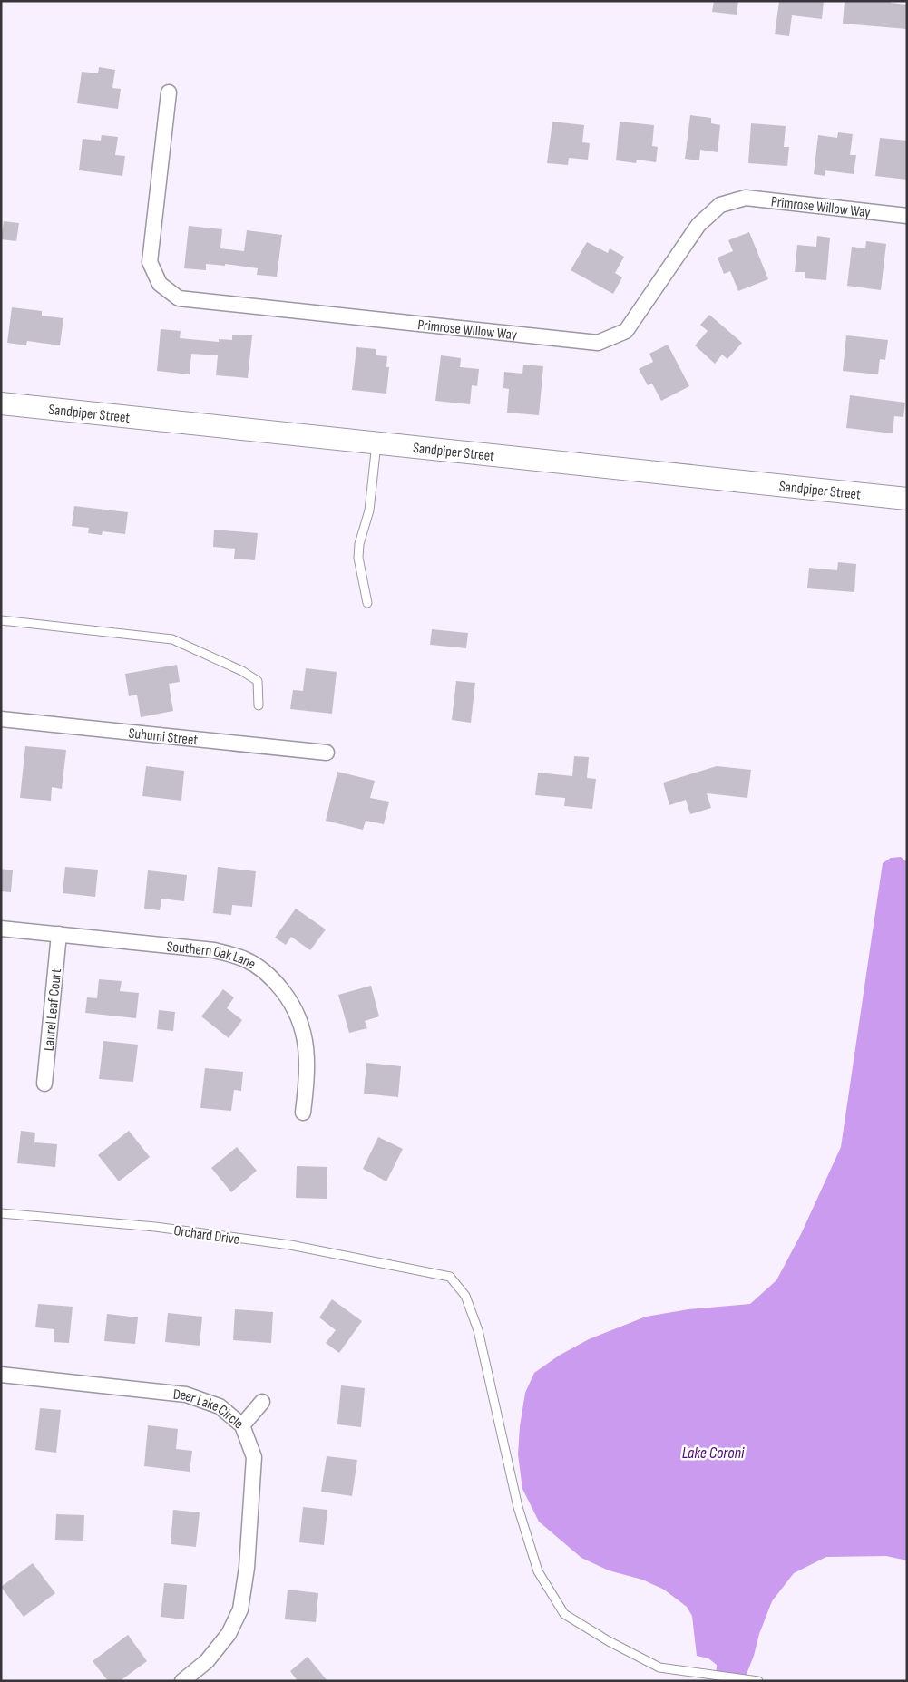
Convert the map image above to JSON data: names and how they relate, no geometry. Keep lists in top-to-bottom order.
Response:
{
  "streets": {
    "street": [
      "Primrose Willow Way",
      "Sandpiper Street",
      "Suhumi Street",
      "Southern Oak Lane",
      "Laurel Leaf Court",
      "Deer Lake Circle"
    ],
    "lane": ["Orchard Drive"]
  },
  "crossings": [
    ["Southern Oak Lane", "Laurel Leaf Court"]
  ],
  "water": ["Lake Coroni"]
}
